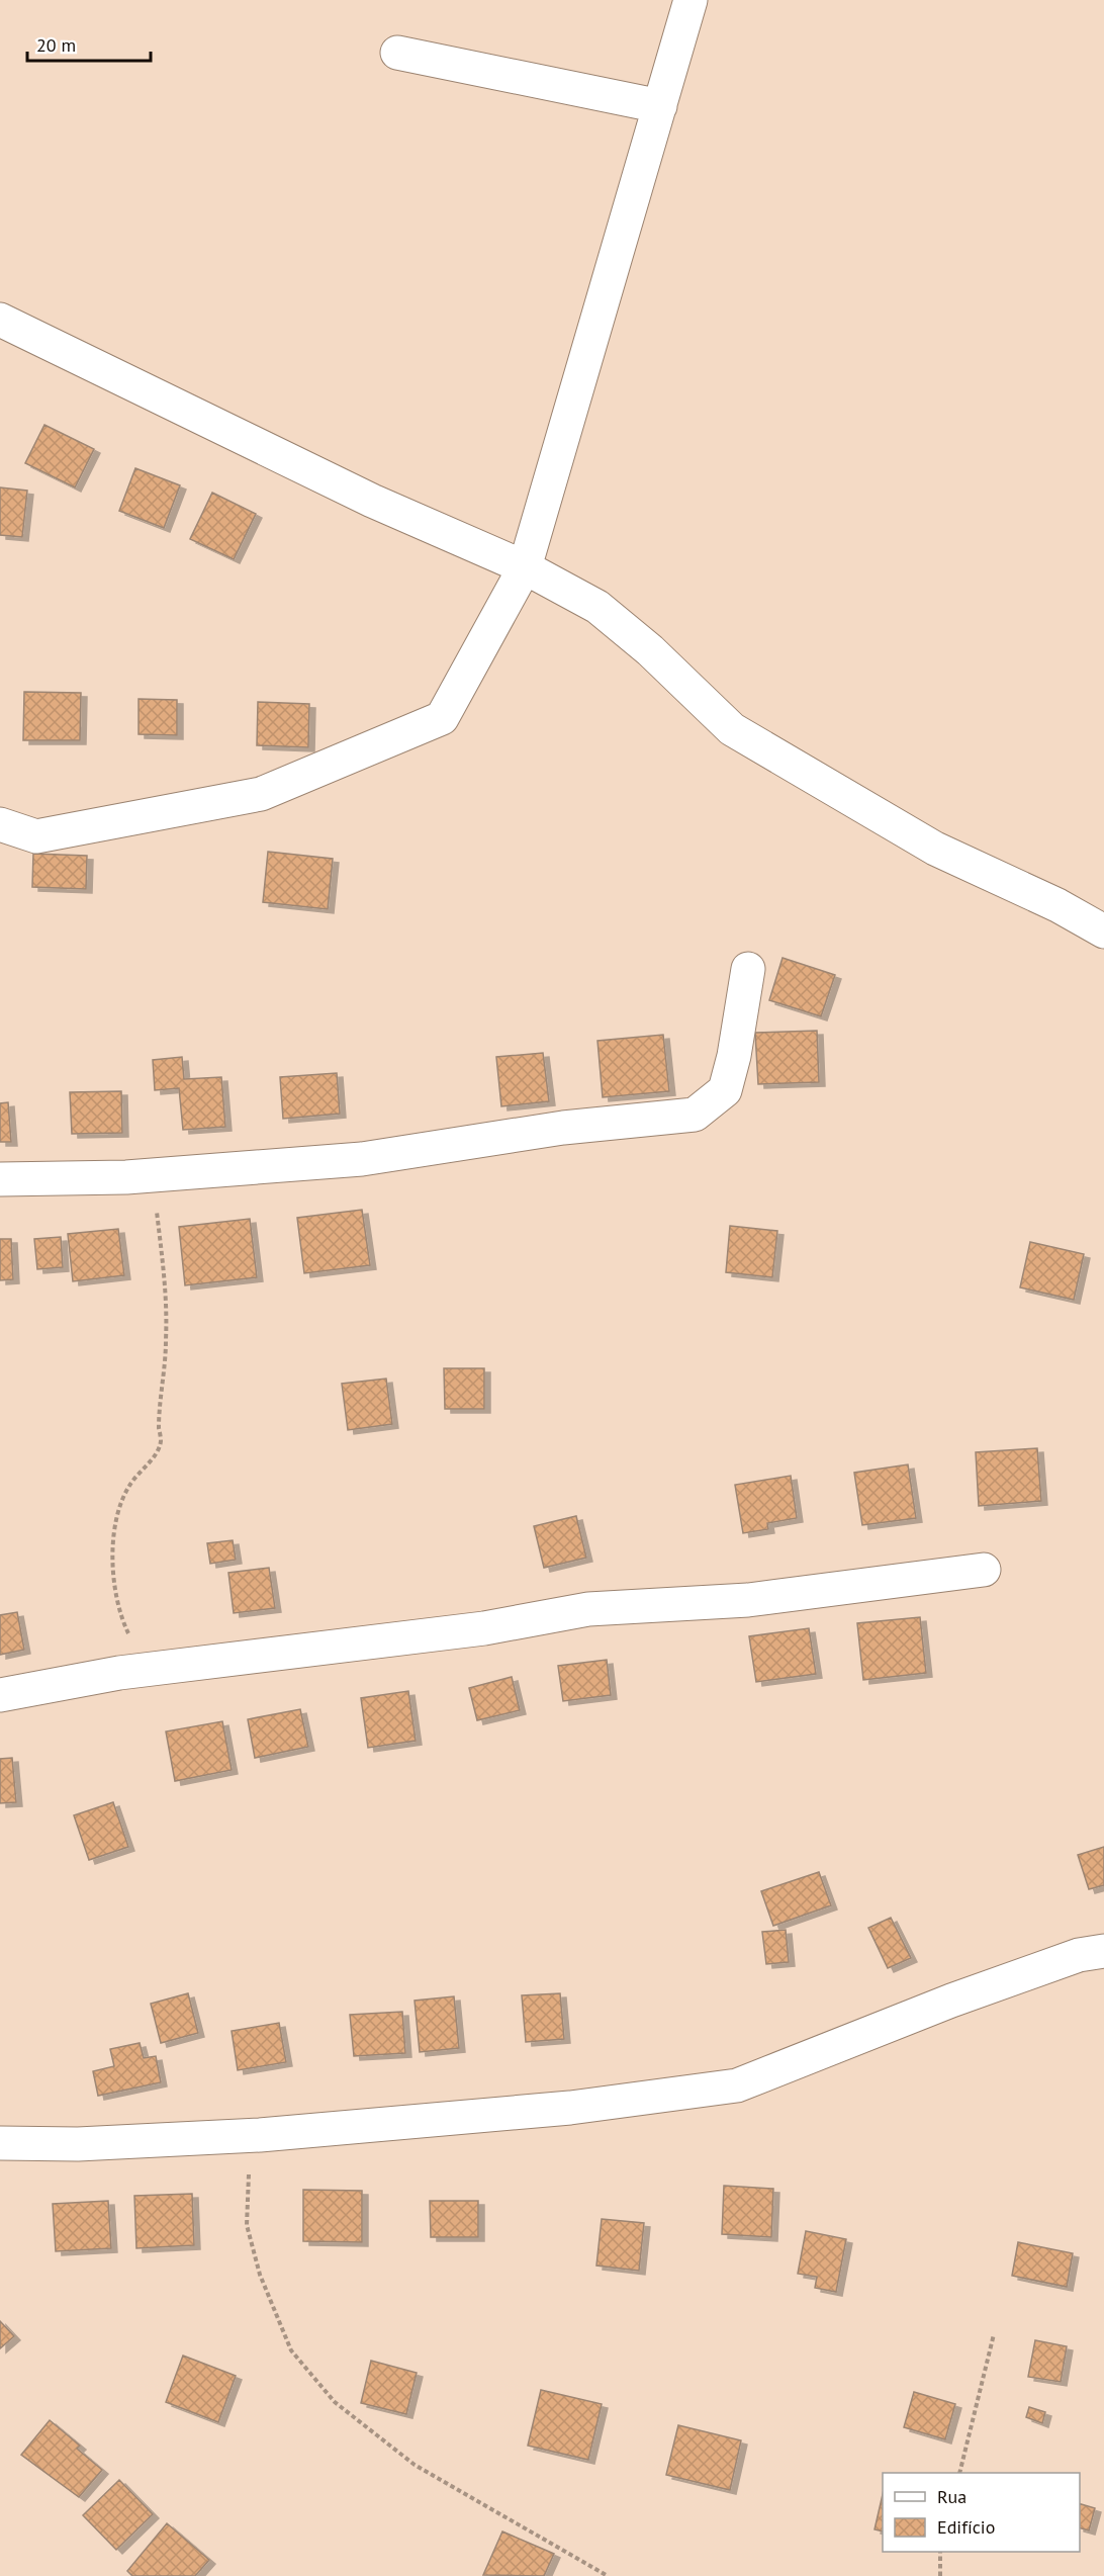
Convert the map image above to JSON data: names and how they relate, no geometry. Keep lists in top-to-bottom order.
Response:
{
  "legend": ["Rua", "Edifício"],
  "scale_bar": "20 m"
}
